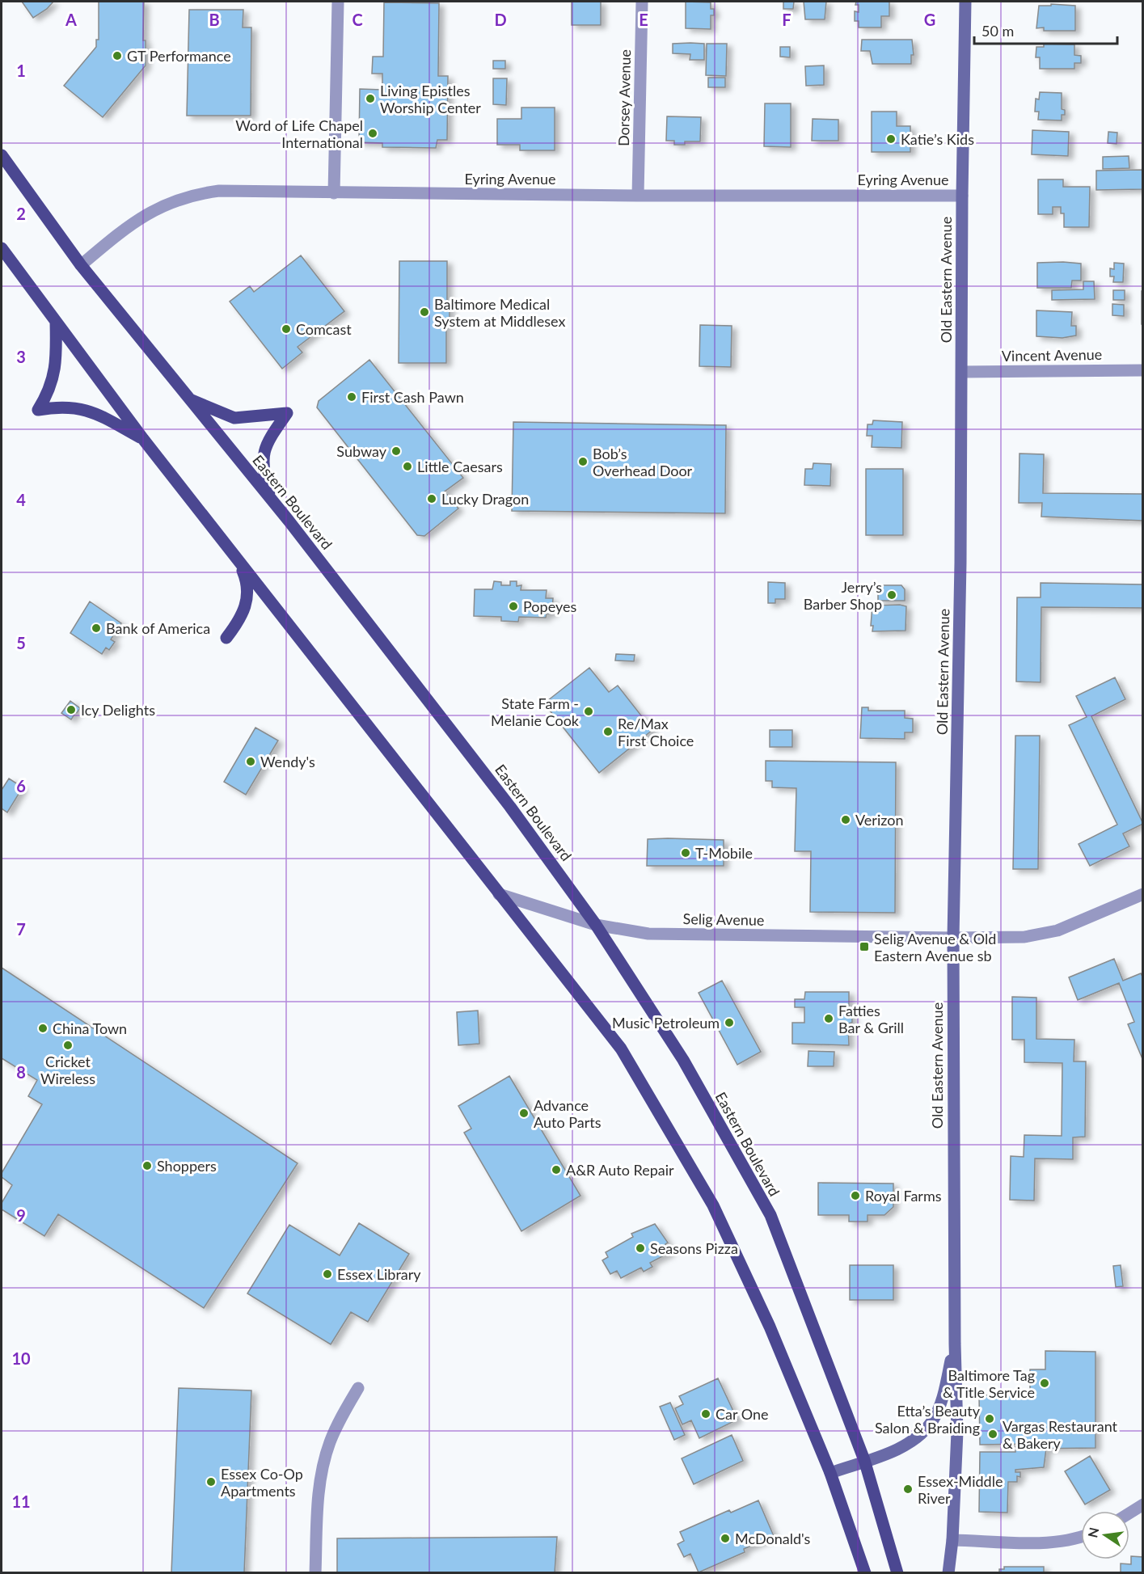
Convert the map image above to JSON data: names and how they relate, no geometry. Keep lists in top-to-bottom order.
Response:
{
  "streets": {
    "main road": ["Eastern Boulevard"],
    "street": [
      "Dorsey Avenue",
      "Eyring Avenue",
      "Old Eastern Avenue",
      "Vincent Avenue",
      "Selig Avenue"
    ]
  },
  "crossings": [
    ["Dorsey Avenue", "Eyring Avenue"],
    ["Eyring Avenue", "Old Eastern Avenue"],
    ["Eyring Avenue", "Eastern Boulevard"],
    ["Old Eastern Avenue", "Vincent Avenue"],
    ["Old Eastern Avenue", "Eastern Boulevard"],
    ["Old Eastern Avenue", "Selig Avenue"],
    ["Eastern Boulevard", "Selig Avenue"]
  ],
  "places": {
    "other": [
      "GT Performance",
      "Living Epistles Worship Center",
      "Word of Life Chapel International",
      "Katie’s Kids",
      "Baltimore Medical System at Middlesex",
      "Comcast",
      "First Cash Pawn",
      "Subway",
      "Bob’s Overhead Door",
      "Little Caesars",
      "Lucky Dragon",
      "Jerry’s Barber Shop",
      "Popeyes",
      "Bank of America",
      "Icy Delights",
      "State Farm - Melanie Cook",
      "Re/Max First Choice",
      "Wendy's",
      "Verizon",
      "T-Mobile",
      "Fatties Bar & Grill",
      "Music Petroleum",
      "China Town",
      "Cricket Wireless",
      "Advance Auto Parts",
      "Shoppers",
      "A&R Auto Repair",
      "Royal Farms",
      "Seasons Pizza",
      "Essex Library",
      "Baltimore Tag & Title Service",
      "Car One",
      "Etta’s Beauty Salon & Braiding",
      "Vargas Restaurant & Bakery",
      "Essex Co-Op Apartments",
      "Essex-Middle River",
      "McDonald's"
    ],
    "transit": ["Selig Avenue & Old Eastern Avenue sb"]
  },
  "scale_bar": "50 m",
  "north": "left",
  "grid": {
    "columns": [
      "A",
      "B",
      "C",
      "D",
      "E",
      "F",
      "G"
    ],
    "rows": [
      "1",
      "2",
      "3",
      "4",
      "5",
      "6",
      "7",
      "8",
      "9",
      "10",
      "11"
    ]
  }
}
